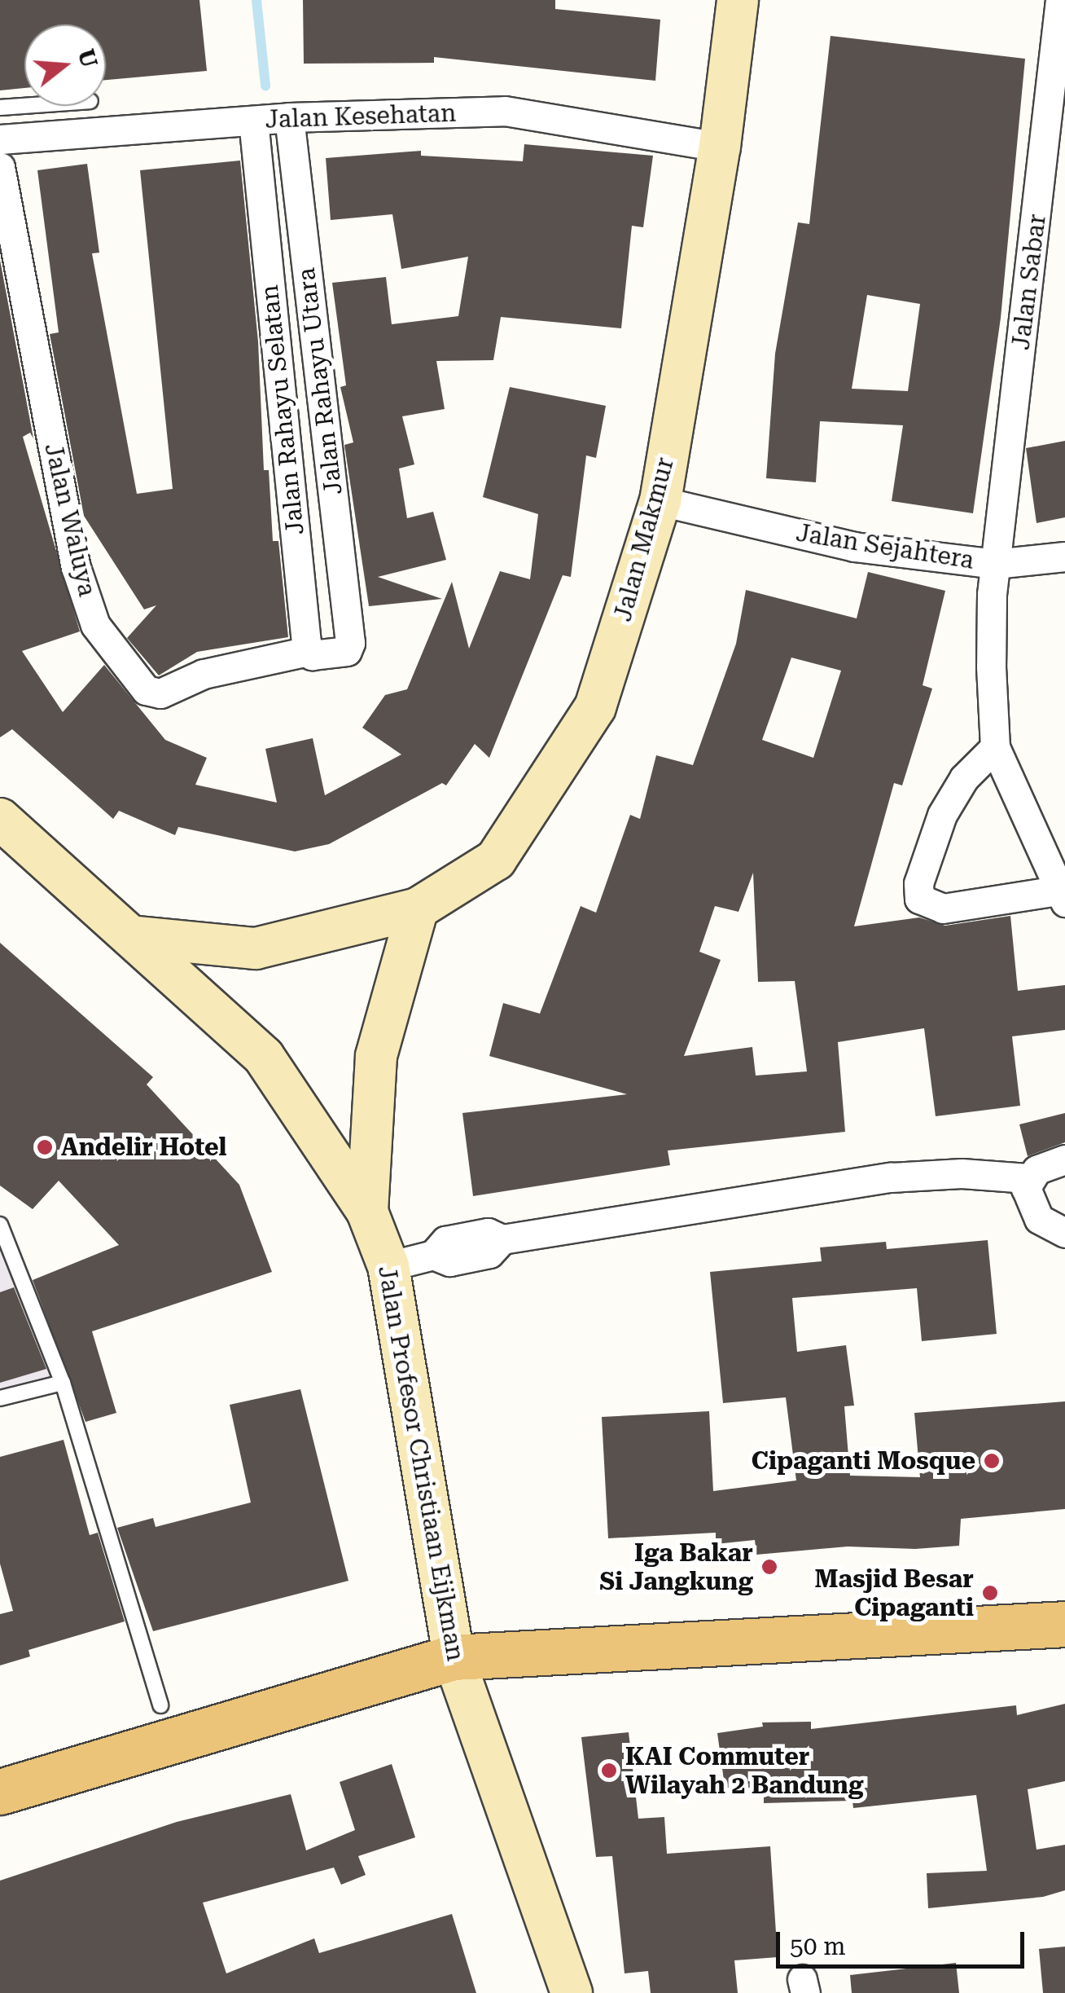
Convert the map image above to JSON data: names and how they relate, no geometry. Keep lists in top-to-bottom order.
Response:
{
  "streets": {
    "main road": ["Jalan Makmur", "Jalan Profesor Christiaan Eijkman"],
    "street": [
      "Jalan Kesehatan",
      "Jalan Sabar",
      "Jalan Rahayu Utara",
      "Jalan Rahayu Selatan",
      "Jalan Waluya",
      "Jalan Sejahtera"
    ]
  },
  "crossings": [
    ["Jalan Kesehatan", "Jalan Rahayu Utara"],
    ["Jalan Kesehatan", "Jalan Rahayu Selatan"],
    ["Jalan Kesehatan", "Jalan Makmur"],
    ["Jalan Sabar", "Jalan Sejahtera"],
    ["Jalan Rahayu Utara", "Jalan Rahayu Selatan"],
    ["Jalan Rahayu Utara", "Jalan Waluya"],
    ["Jalan Rahayu Selatan", "Jalan Waluya"],
    ["Jalan Makmur", "Jalan Sejahtera"],
    ["Jalan Makmur", "Jalan Profesor Christiaan Eijkman"]
  ],
  "places": [
    "Andelir Hotel",
    "Cipaganti Mosque",
    "Iga Bakar Si Jangkung",
    "Masjid Besar Cipaganti",
    "KAI Commuter Wilayah 2 Bandung"
  ],
  "scale_bar": "50 m",
  "north": "right"
}
